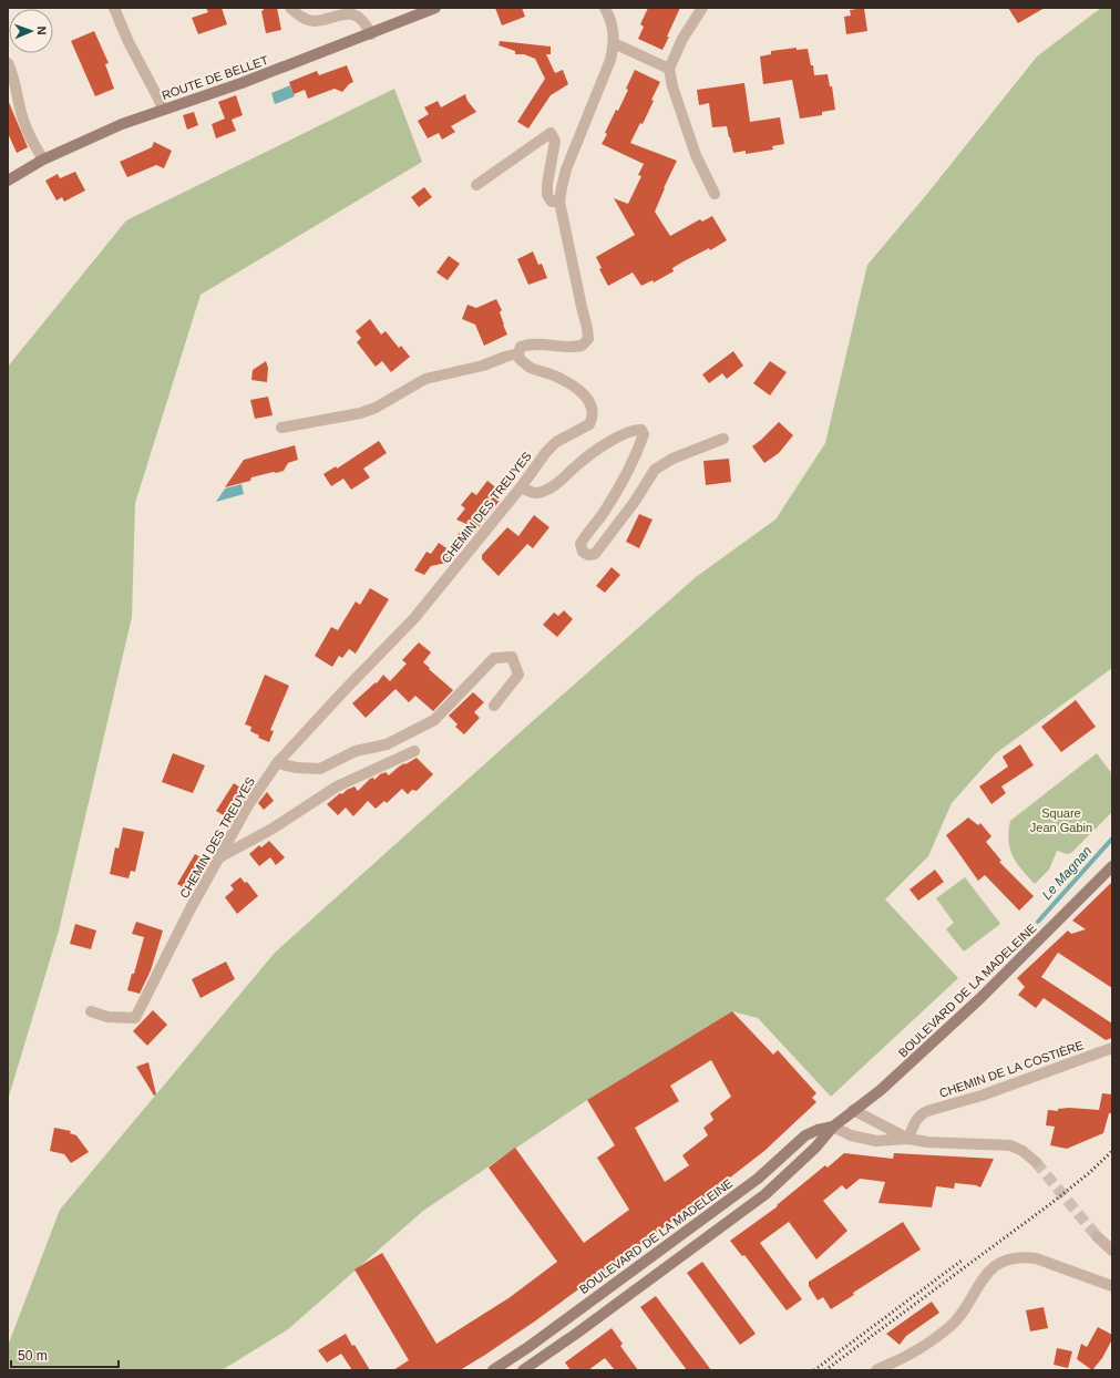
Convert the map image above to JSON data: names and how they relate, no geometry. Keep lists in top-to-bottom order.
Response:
{
  "streets": {
    "street": [
      "ROUTE DE BELLET",
      "CHEMIN DES TREUYES",
      "BOULEVARD DE LA MADELEINE",
      "CHEMIN DE LA COSTIÈRE"
    ]
  },
  "water": ["Le Magnan"],
  "parks": ["Square Jean Gabin"],
  "scale_bar": "50 m",
  "north": "right"
}
